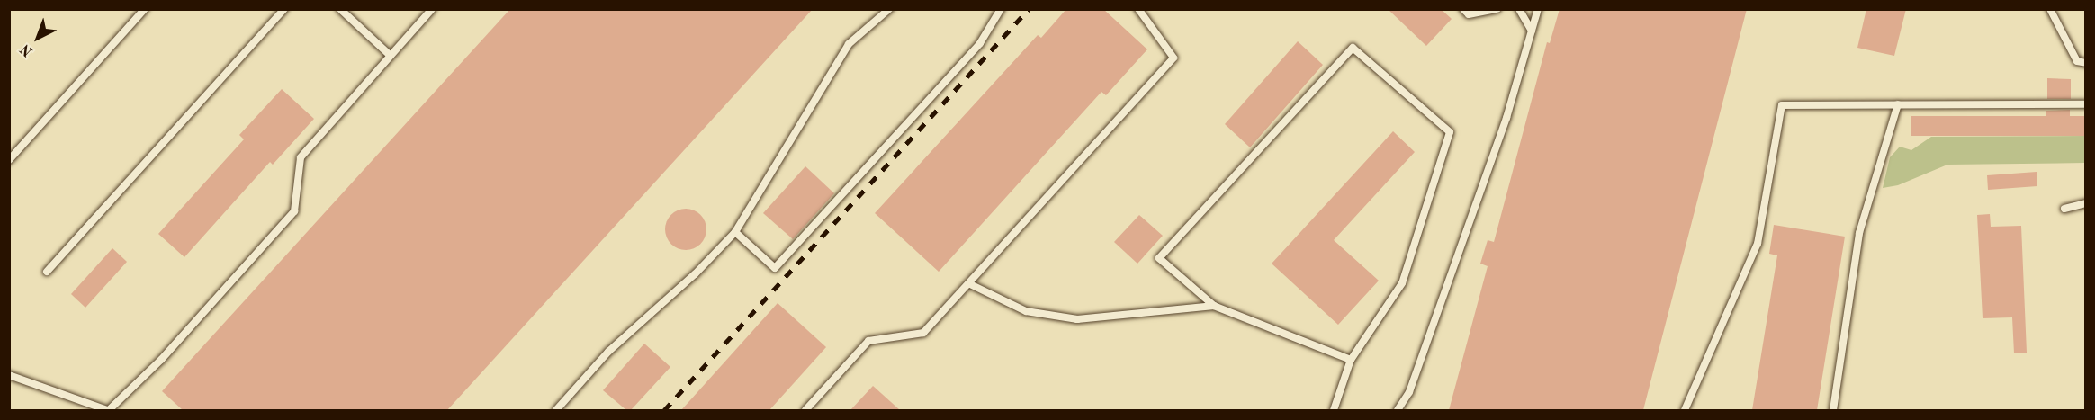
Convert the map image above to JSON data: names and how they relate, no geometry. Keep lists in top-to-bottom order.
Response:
{
  "north": "bottom left"
}
